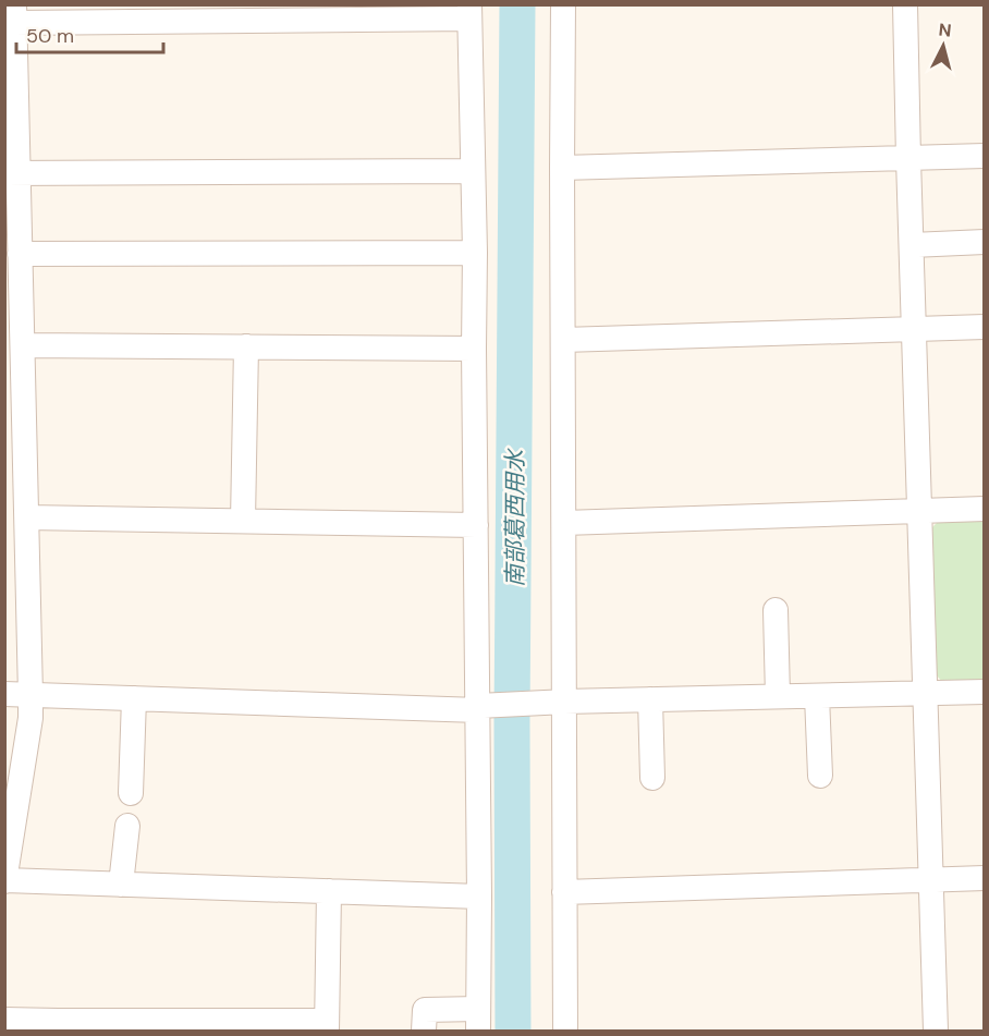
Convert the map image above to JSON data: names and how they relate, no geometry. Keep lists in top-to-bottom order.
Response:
{
  "water": ["南部葛西用水"],
  "scale_bar": "50 m",
  "north": "top"
}
